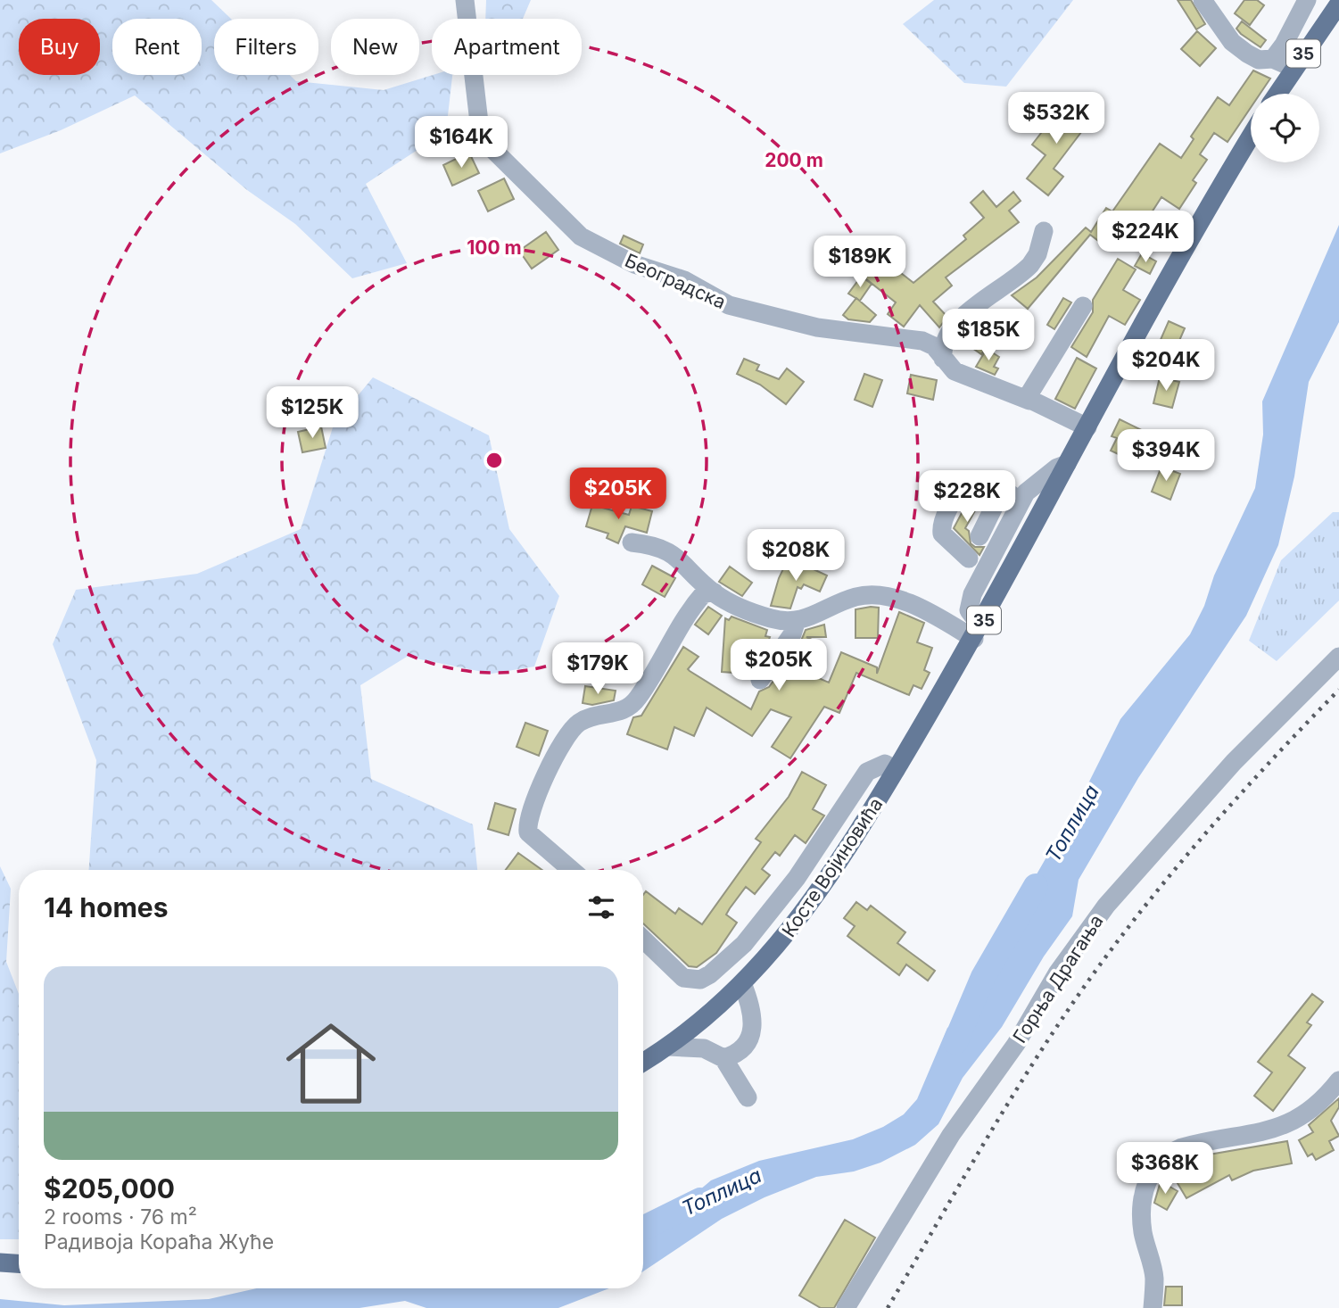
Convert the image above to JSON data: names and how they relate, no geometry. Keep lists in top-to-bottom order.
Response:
{
  "streets": {
    "main road": ["35", "Косте Војиновића"],
    "street": ["Београдска", "Горња Драгања"]
  },
  "crossings": [
    ["Београдска", "Косте Војиновића"]
  ],
  "water": ["Топлица"],
  "page": {
    "chip": [
      "Buy",
      "Rent",
      "Filters",
      "New",
      "Apartment"
    ],
    "price": [
      "$532K",
      "$164K",
      "$224K",
      "$189K",
      "$185K",
      "$204K",
      "$125K",
      "$394K",
      "$205K",
      "$228K",
      "$208K",
      "$205K",
      "$179K",
      "$368K"
    ],
    "heading": "14 homes",
    "list": [
      {
        "name": "$205,000",
        "note": "2 rooms · 76 m² · Радивоја Кораћа Жуће"
      }
    ]
  },
  "rings": ["200 m", "100 m"]
}
